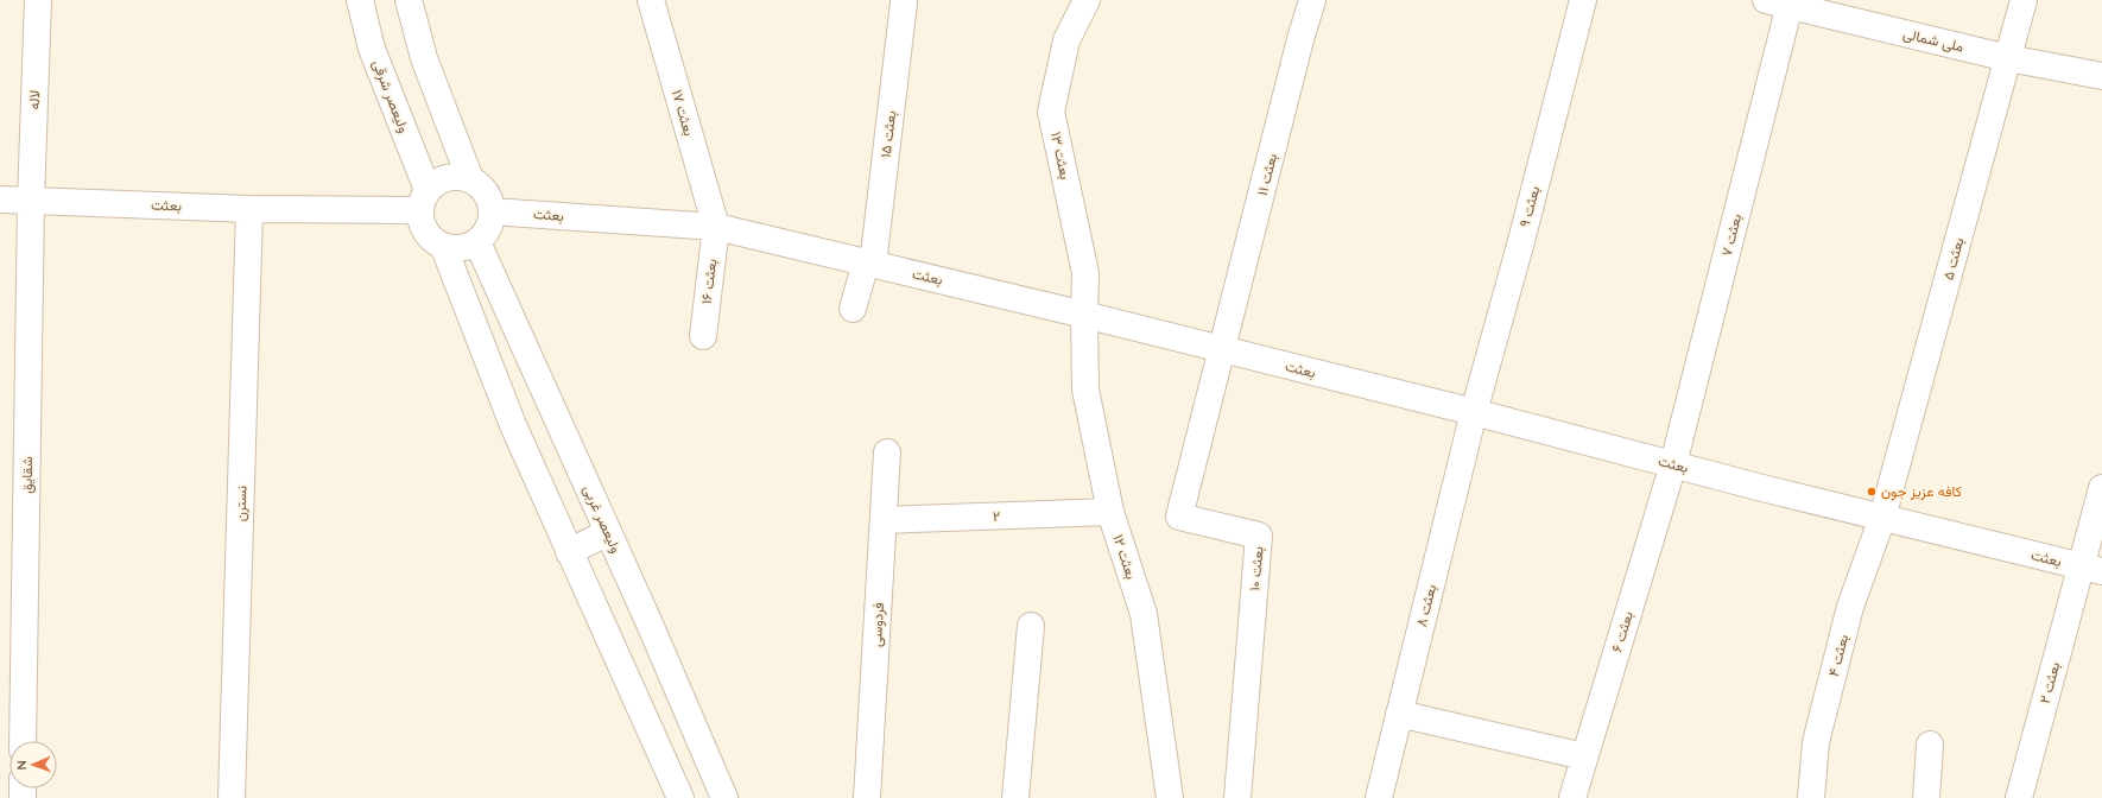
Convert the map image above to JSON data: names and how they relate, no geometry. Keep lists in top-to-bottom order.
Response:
{
  "streets": {
    "street": [
      "ملی شمالی",
      "ولیعصر شرقی",
      "لاله",
      "بعثت ۱۷",
      "بعثت ۱۵",
      "بعثت ۱۳",
      "بعثت ۱۱",
      "بعثت",
      "بعثت ۹",
      "بعثت ۷",
      "بعثت ۵",
      "بعثت ۱۶",
      "شقایق",
      "نسترن",
      "۲",
      "ولیعصر غربی",
      "بعثت ۱۲",
      "بعثت ۱۰",
      "بعثت ۸",
      "فردوسی",
      "بعثت ۶",
      "بعثت ۴",
      "بعثت ۲"
    ]
  },
  "crossings": [
    ["ملی شمالی", "بعثت ۷"],
    ["ملی شمالی", "بعثت ۵"],
    ["ولیعصر شرقی", "بعثت"],
    ["ولیعصر شرقی", "ولیعصر غربی"],
    ["لاله", "بعثت"],
    ["لاله", "شقایق"],
    ["بعثت ۱۷", "بعثت"],
    ["بعثت ۱۷", "بعثت ۱۶"],
    ["بعثت ۱۵", "بعثت"],
    ["بعثت ۱۳", "بعثت"],
    ["بعثت ۱۳", "بعثت ۱۲"],
    ["بعثت ۱۱", "بعثت"],
    ["بعثت ۱۱", "بعثت ۱۰"],
    ["بعثت", "بعثت ۹"],
    ["بعثت", "بعثت ۷"],
    ["بعثت", "بعثت ۵"],
    ["بعثت", "بعثت ۱۶"],
    ["بعثت", "شقایق"],
    ["بعثت", "نسترن"],
    ["بعثت", "ولیعصر غربی"],
    ["بعثت", "بعثت ۱۲"],
    ["بعثت", "بعثت ۱۰"],
    ["بعثت", "بعثت ۸"],
    ["بعثت", "بعثت ۶"],
    ["بعثت", "بعثت ۴"],
    ["بعثت", "بعثت ۲"],
    ["بعثت ۹", "بعثت ۸"],
    ["بعثت ۷", "بعثت ۶"],
    ["بعثت ۵", "بعثت ۴"],
    ["۲", "بعثت ۱۲"],
    ["۲", "فردوسی"]
  ],
  "places": ["کافه عزیز جون"],
  "north": "left"
}
